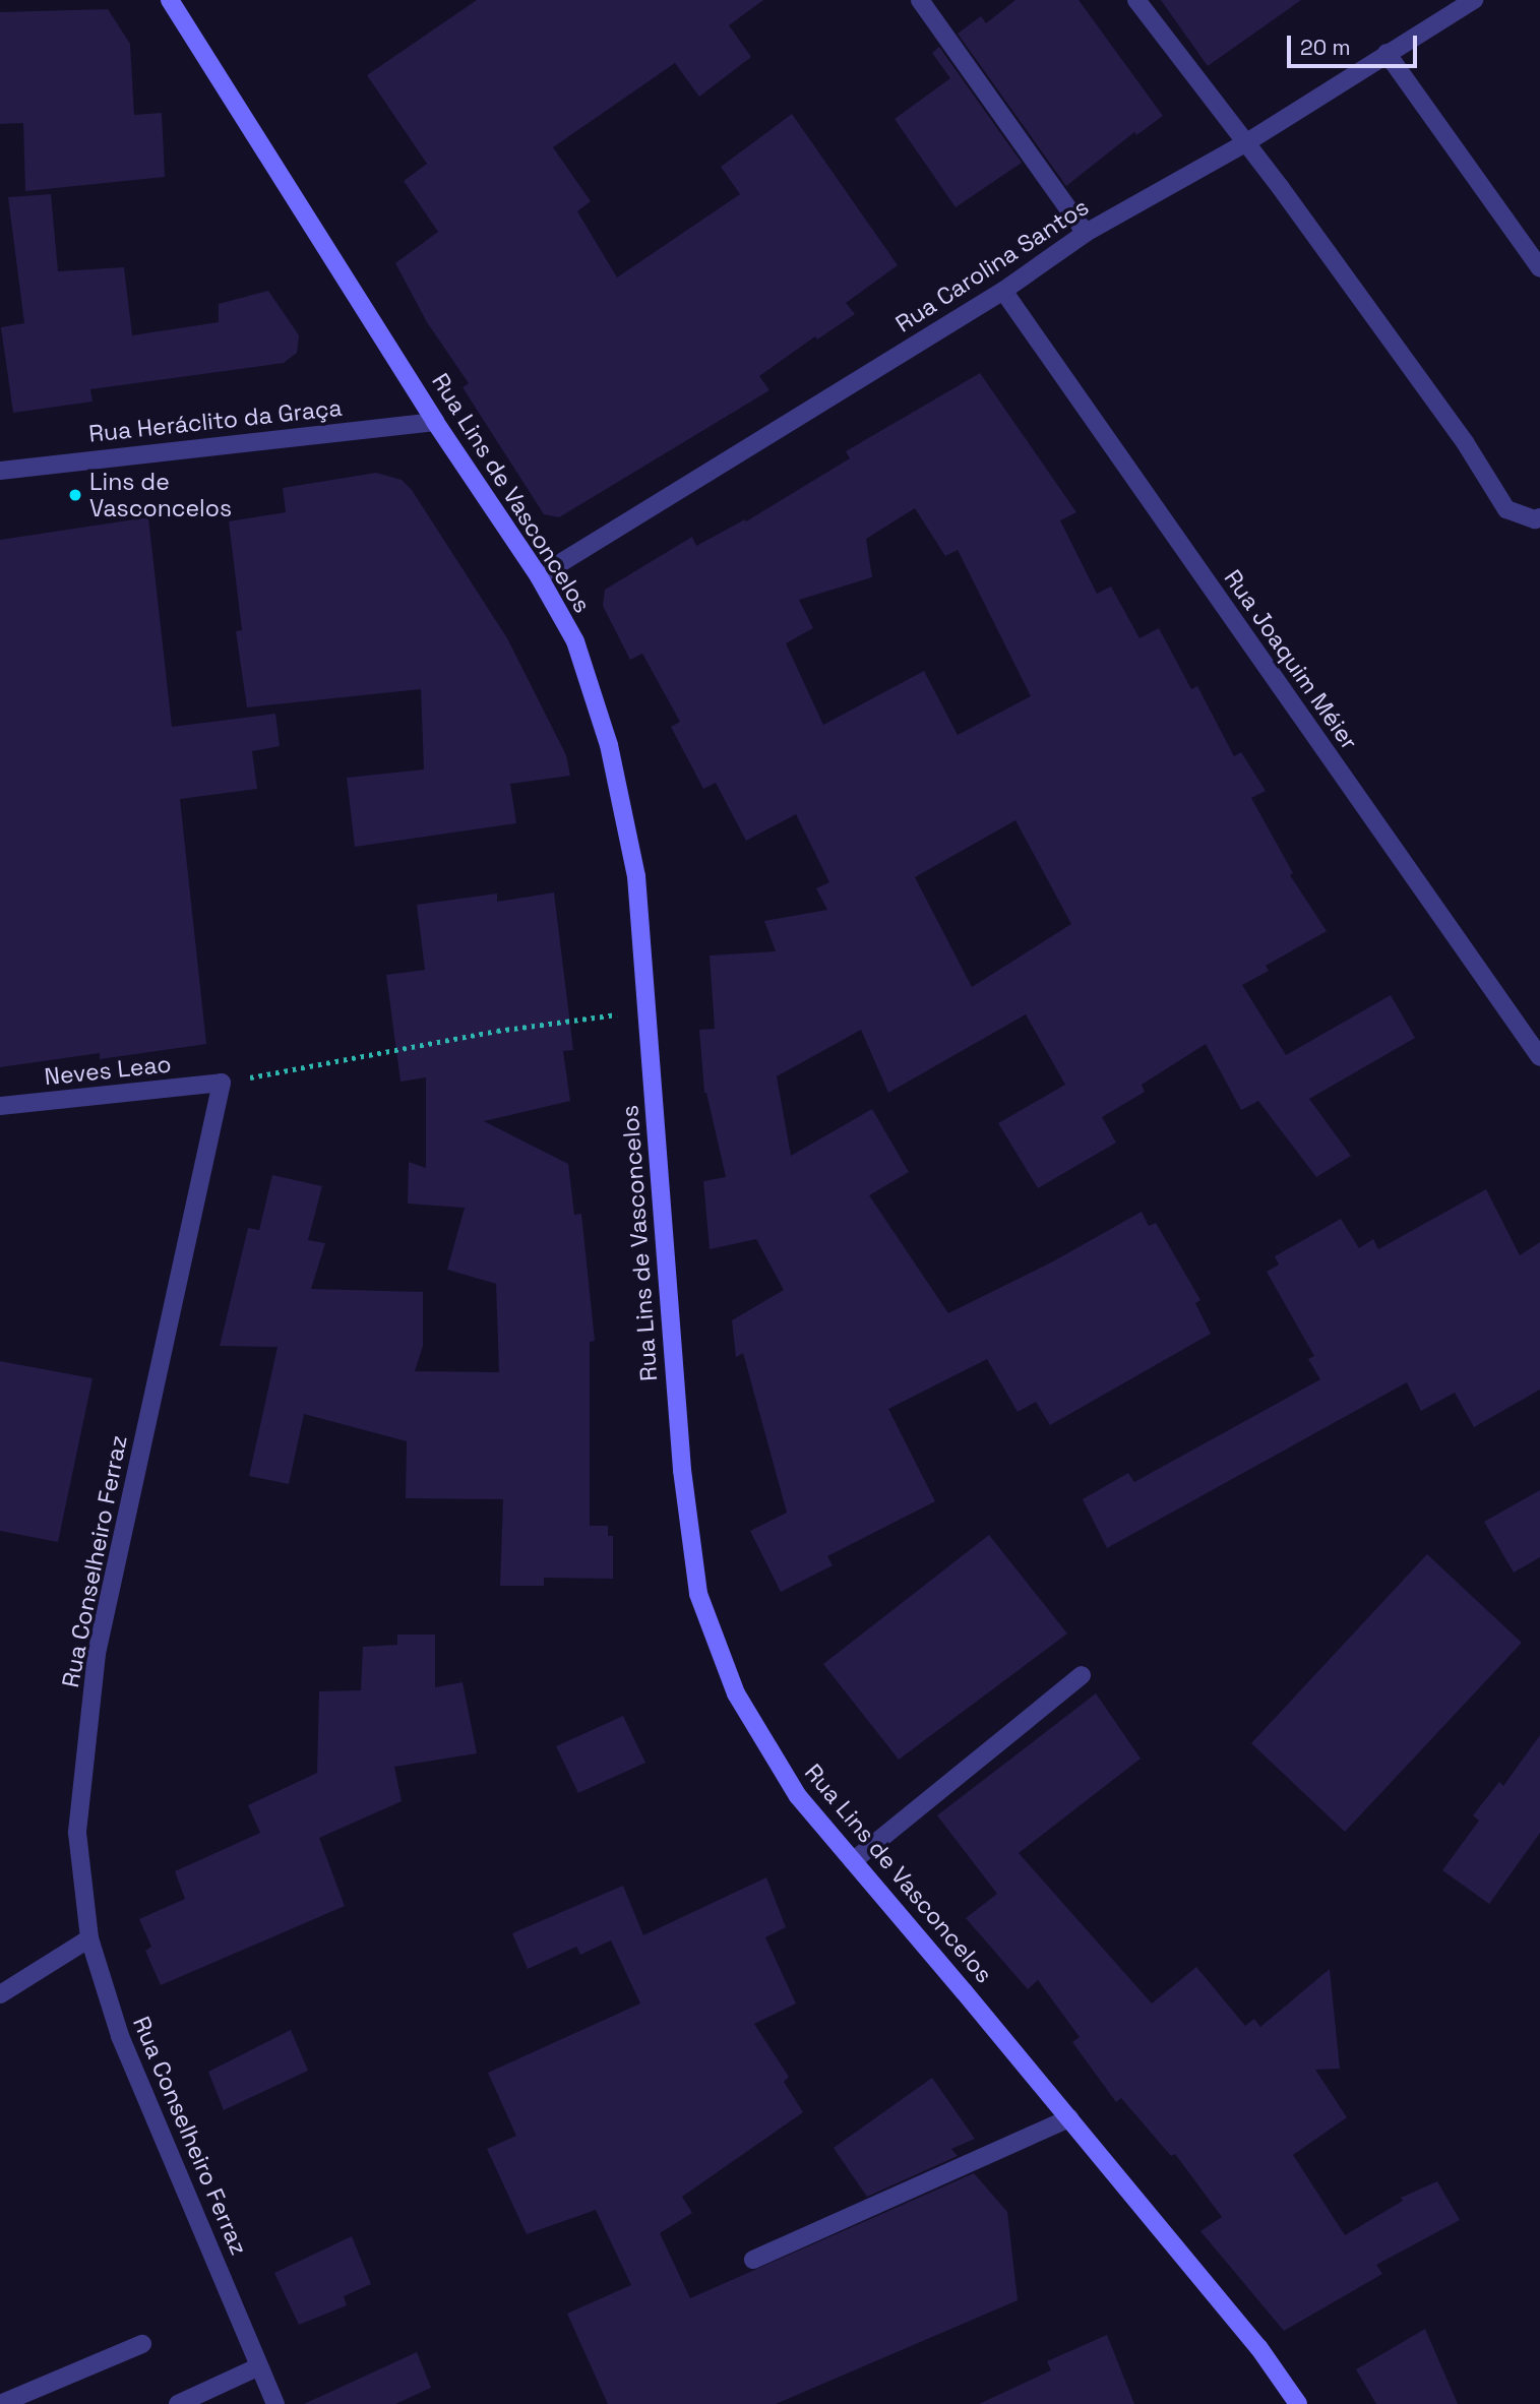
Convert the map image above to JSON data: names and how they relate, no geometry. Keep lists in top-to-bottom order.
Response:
{
  "streets": {
    "street": [
      "Rua Carolina Santos",
      "Rua Heráclito da Graça",
      "Rua Lins de Vasconcelos",
      "Rua Joaquim Méier",
      "Neves Leao",
      "Rua Conselheiro Ferraz"
    ]
  },
  "crossings": [
    ["Rua Carolina Santos", "Rua Lins de Vasconcelos"],
    ["Rua Carolina Santos", "Rua Joaquim Méier"],
    ["Rua Heráclito da Graça", "Rua Lins de Vasconcelos"],
    ["Neves Leao", "Rua Conselheiro Ferraz"]
  ],
  "places": ["Lins de Vasconcelos"],
  "scale_bar": "20 m"
}
